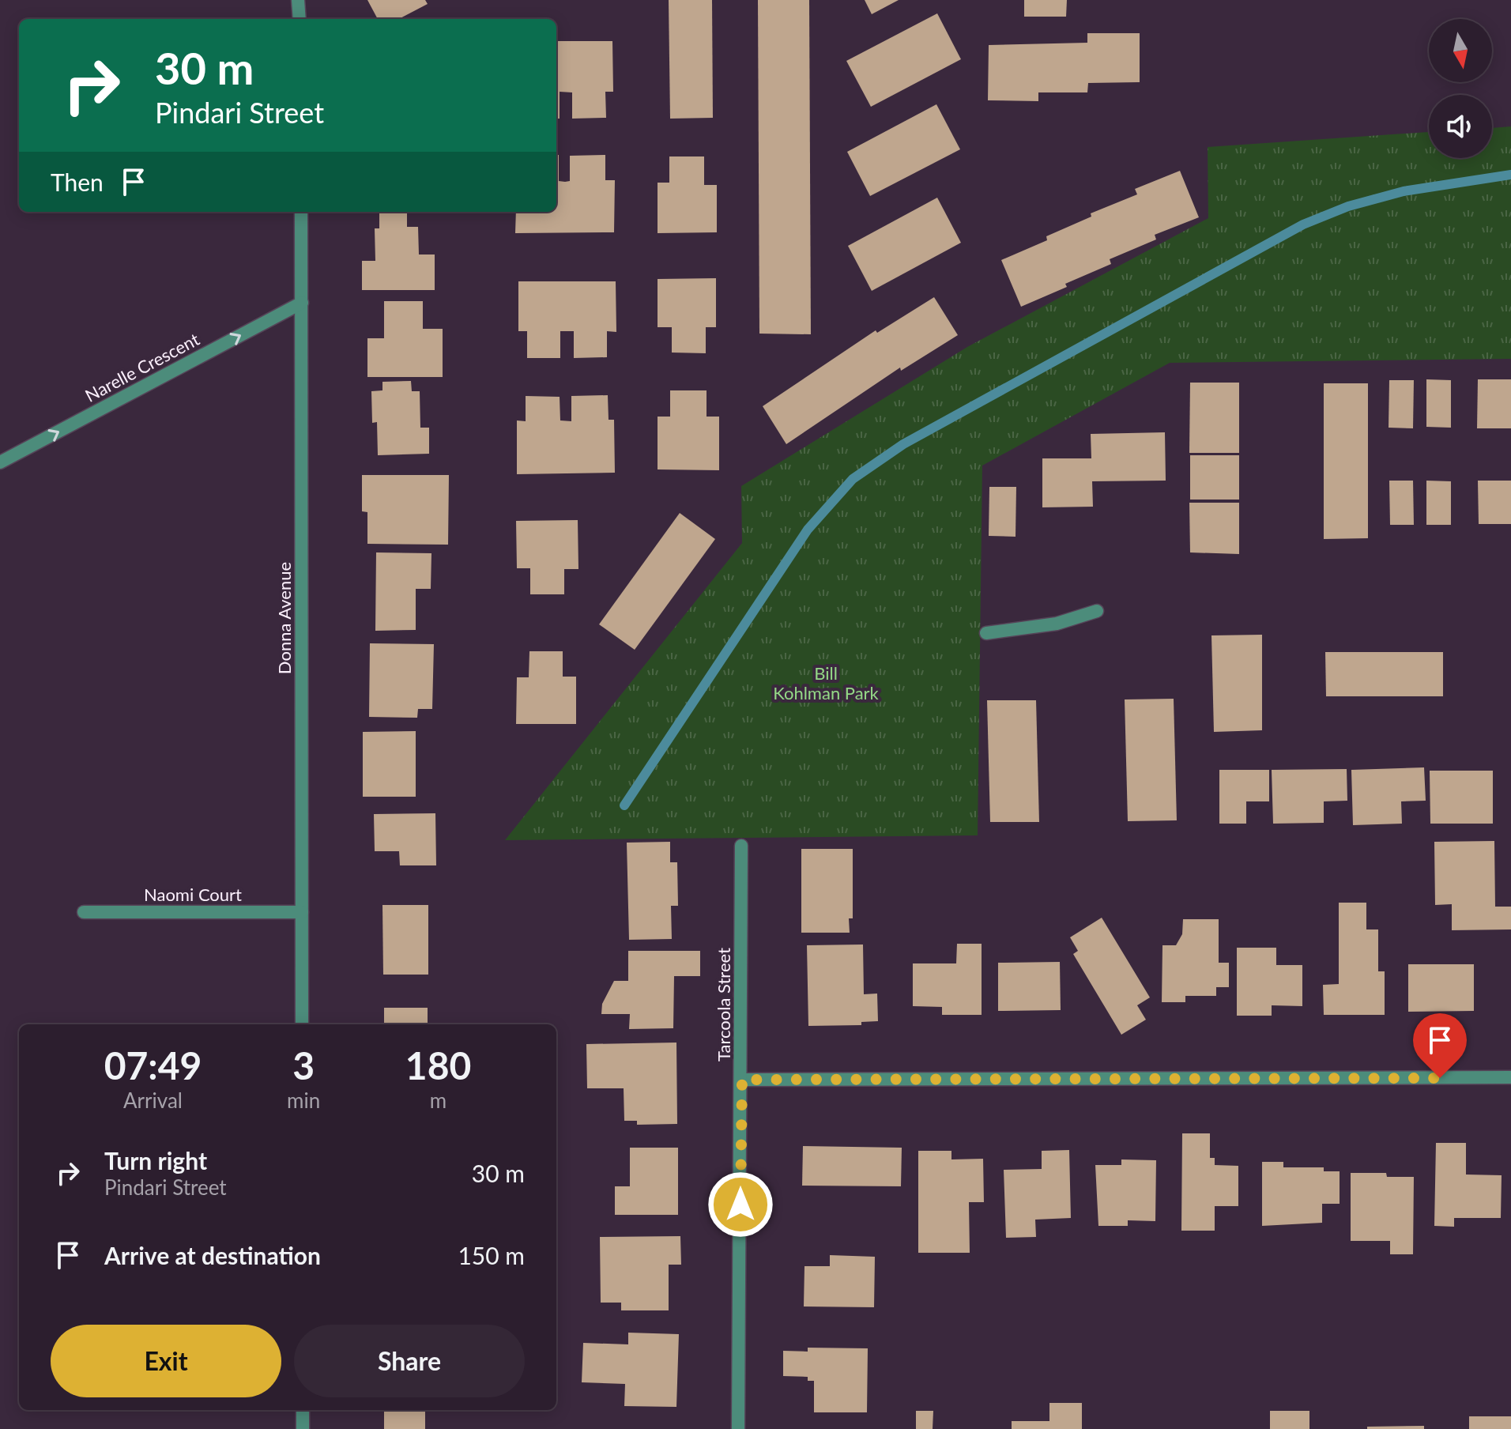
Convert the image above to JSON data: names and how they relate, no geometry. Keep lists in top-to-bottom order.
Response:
{
  "streets": {
    "street": [
      "Narelle Crescent",
      "Donna Avenue",
      "Naomi Court",
      "Tarcoola Street"
    ]
  },
  "crossings": [
    ["Narelle Crescent", "Donna Avenue"],
    ["Donna Avenue", "Naomi Court"]
  ],
  "one_way": ["Narelle Crescent"],
  "parks": ["Bill Kohlman Park"],
  "north": "bottom",
  "page": {
    "turn": ["30 m", "Pindari Street"],
    "then": "Then",
    "eta": [
      "07:49",
      "Arrival",
      "3",
      "min",
      "180",
      "m"
    ],
    "list": [
      {
        "name": "Turn right",
        "note": "Pindari Street",
        "value": "30 m"
      },
      {
        "name": "Arrive at destination",
        "value": "150 m"
      }
    ],
    "buttons": ["Exit", "Share"]
  }
}
